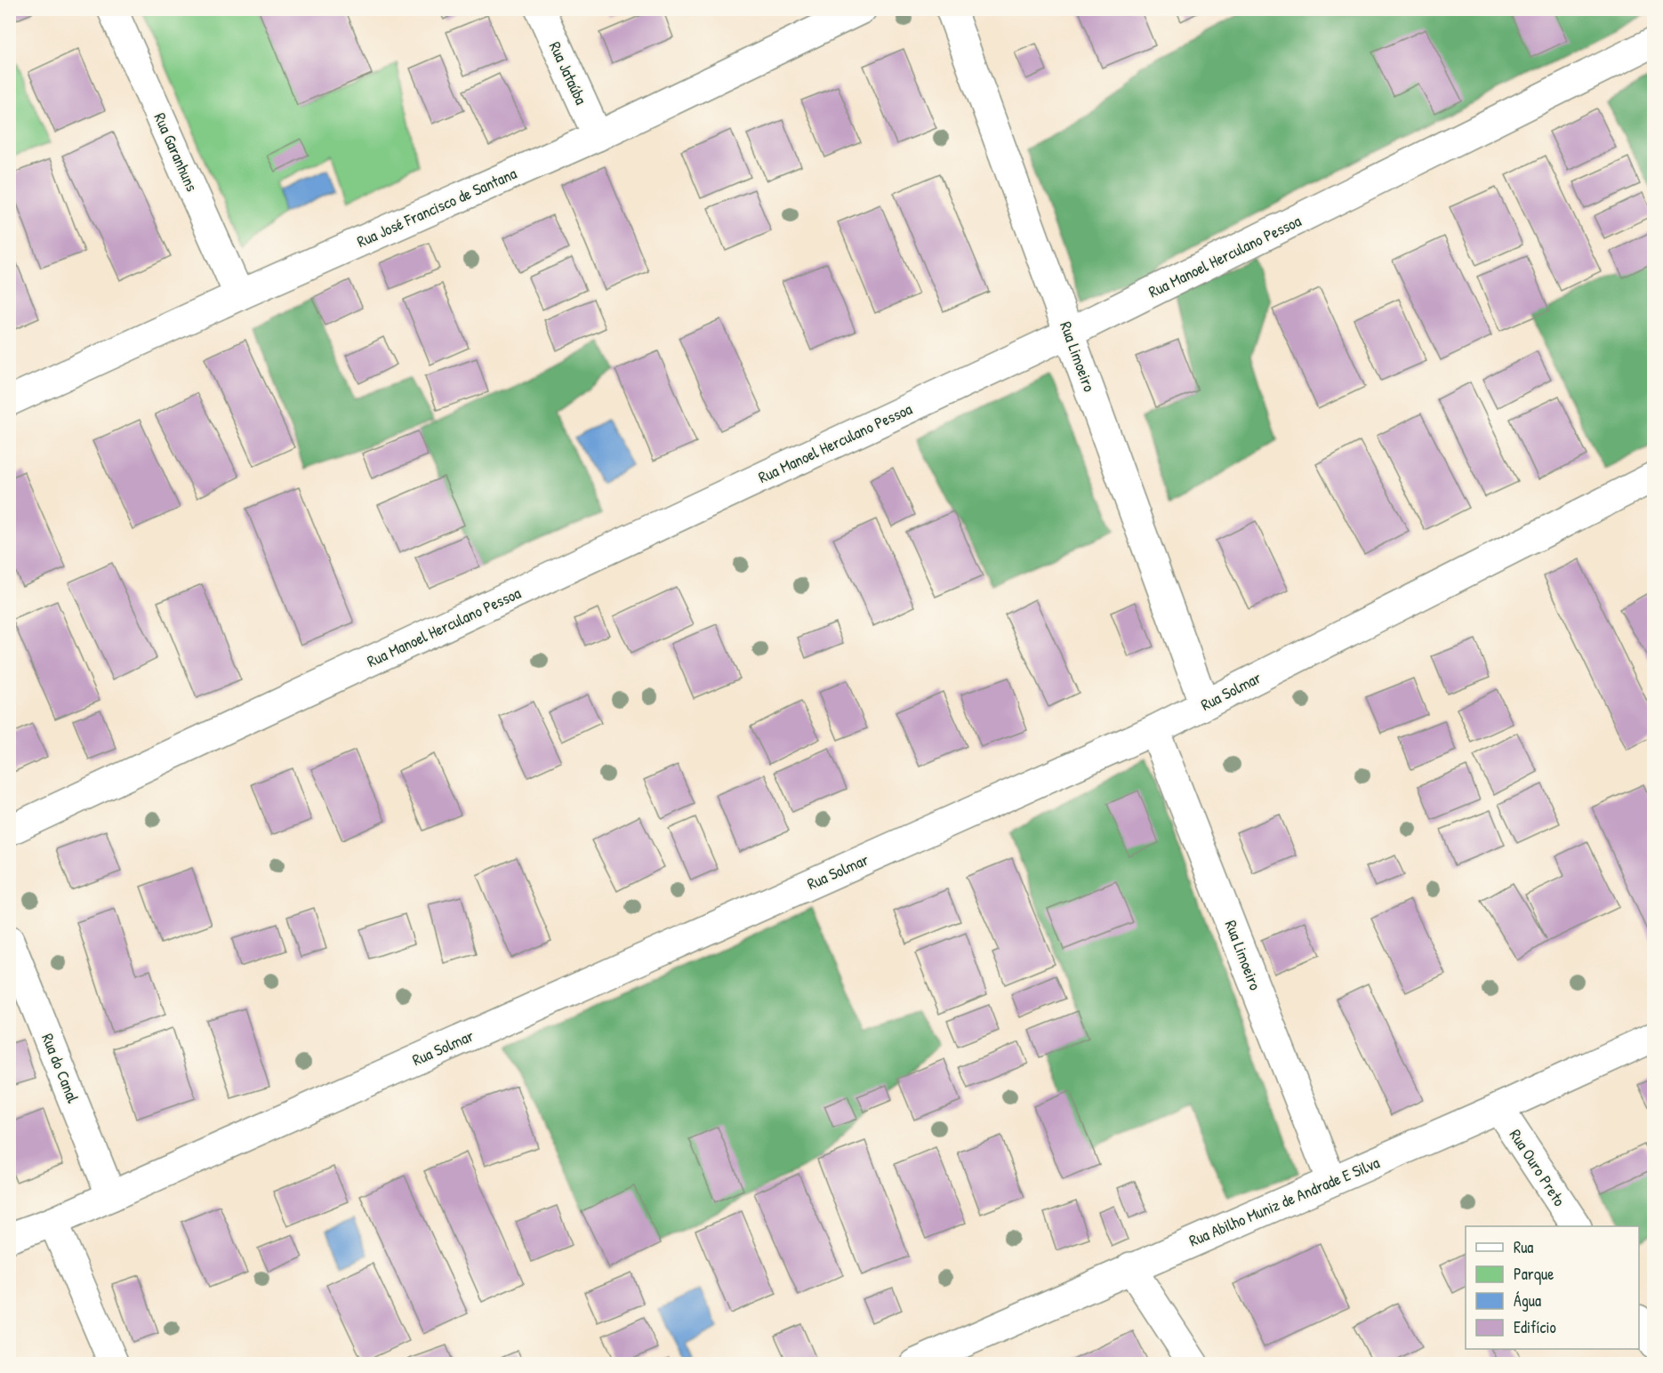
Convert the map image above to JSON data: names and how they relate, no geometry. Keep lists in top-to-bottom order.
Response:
{
  "streets": {
    "street": [
      "Rua Jataúba",
      "Rua Garanhuns",
      "Rua José Francisco de Santana",
      "Rua Manoel Herculano Pessoa",
      "Rua Limoeiro",
      "Rua Solmar",
      "Rua do Canal",
      "Rua Ouro Preto",
      "Rua Abilho Muniz de Andrade E Silva"
    ]
  },
  "crossings": [
    ["Rua Jataúba", "Rua José Francisco de Santana"],
    ["Rua Garanhuns", "Rua José Francisco de Santana"],
    ["Rua Manoel Herculano Pessoa", "Rua Limoeiro"],
    ["Rua Limoeiro", "Rua Solmar"],
    ["Rua Limoeiro", "Rua Abilho Muniz de Andrade E Silva"],
    ["Rua Solmar", "Rua do Canal"],
    ["Rua Ouro Preto", "Rua Abilho Muniz de Andrade E Silva"]
  ],
  "legend": [
    "Rua",
    "Parque",
    "Água",
    "Edifício"
  ]
}
